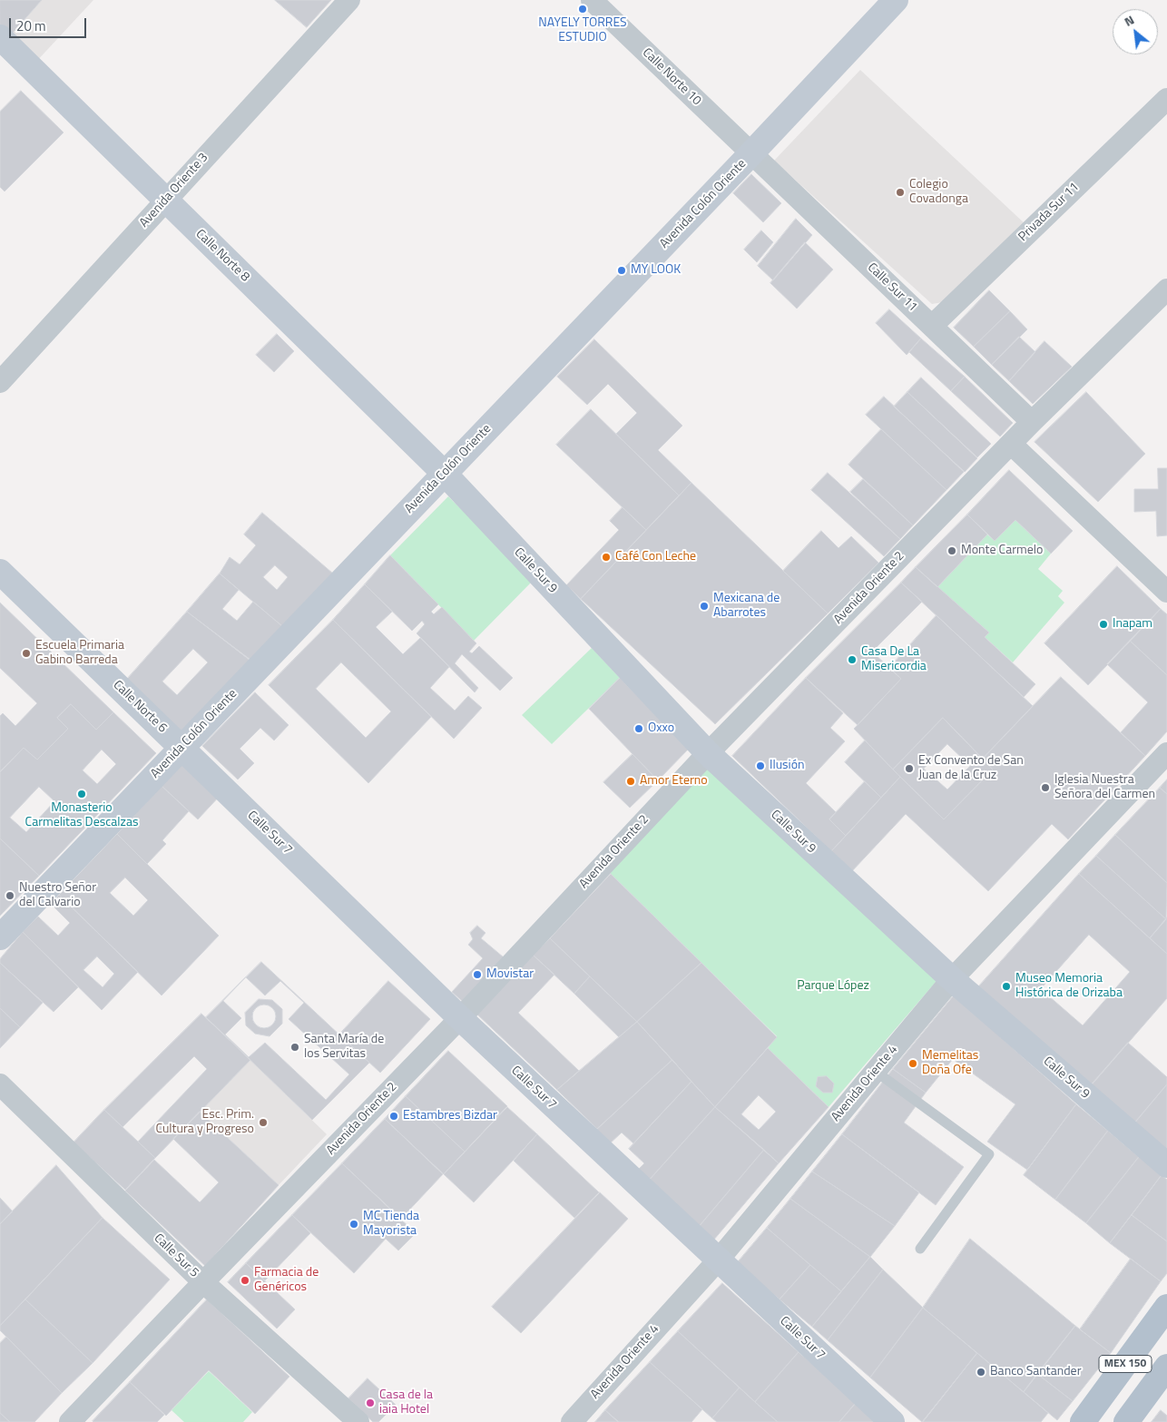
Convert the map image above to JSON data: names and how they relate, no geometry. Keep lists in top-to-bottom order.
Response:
{
  "streets": {
    "main road": ["MEX 150"],
    "street": [
      "Calle Norte 10",
      "Avenida Oriente 3",
      "Avenida Colón Oriente",
      "Privada Sur 11",
      "Calle Norte 8",
      "Calle Sur 11",
      "Calle Sur 9",
      "Avenida Oriente 2",
      "Calle Norte 6",
      "Calle Sur 7",
      "Avenida Oriente 4",
      "Calle Sur 5"
    ]
  },
  "crossings": [
    ["Calle Norte 10", "Avenida Colón Oriente"],
    ["Calle Norte 10", "Calle Sur 11"],
    ["Avenida Oriente 3", "Calle Norte 8"],
    ["Avenida Colón Oriente", "Calle Norte 8"],
    ["Avenida Colón Oriente", "Calle Sur 11"],
    ["Avenida Colón Oriente", "Calle Sur 9"],
    ["Avenida Colón Oriente", "Calle Norte 6"],
    ["Avenida Colón Oriente", "Calle Sur 7"],
    ["Privada Sur 11", "Calle Sur 11"],
    ["Calle Norte 8", "Calle Sur 9"],
    ["Calle Sur 11", "Avenida Oriente 2"],
    ["Calle Sur 9", "Avenida Oriente 2"],
    ["Calle Sur 9", "Avenida Oriente 4"],
    ["Avenida Oriente 2", "Calle Sur 7"],
    ["Avenida Oriente 2", "Calle Sur 5"],
    ["Calle Norte 6", "Calle Sur 7"],
    ["Calle Sur 7", "Avenida Oriente 4"]
  ],
  "parks": ["Parque López"],
  "places": [
    "NAYELY TORRES ESTUDIO",
    "Colegio Covadonga",
    "MY LOOK",
    "Monte Carmelo",
    "Café Con Leche",
    "Mexicana de Abarrotes",
    "Inapam",
    "Escuela Primaria Gabino Barreda",
    "Casa De La Misericordia",
    "Oxxo",
    "Ilusión",
    "Ex Convento de San Juan de la Cruz",
    "Amor Eterno",
    "Iglesia Nuestra Señora del Carmen",
    "Monasterio Carmelitas Descalzas",
    "Nuestro Señor del Calvario",
    "Movistar",
    "Museo Memoria Histórica de Orizaba",
    "Santa María de los Servitas",
    "Memelitas Doña Ofe",
    "Estambres Bizdar",
    "Esc. Prim. Cultura y Progreso",
    "MC Tienda Mayorista",
    "Farmacia de Genéricos",
    "Banco Santander",
    "Casa de la iaia Hotel"
  ],
  "scale_bar": "20 m",
  "north": "top left"
}
